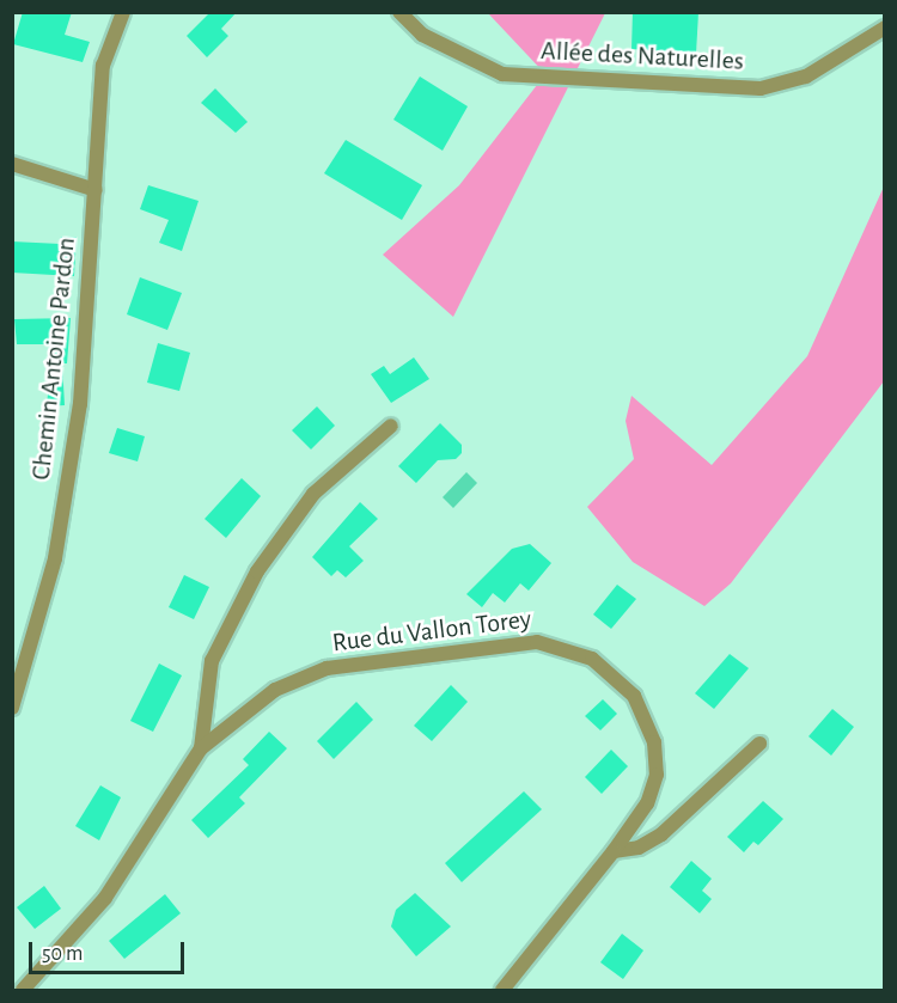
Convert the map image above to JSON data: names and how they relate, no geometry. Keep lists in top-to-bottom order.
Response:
{
  "streets": {
    "street": ["Allée des Naturelles", "Chemin Antoine Pardon", "Rue du Vallon Torey"]
  },
  "scale_bar": "50 m"
}
